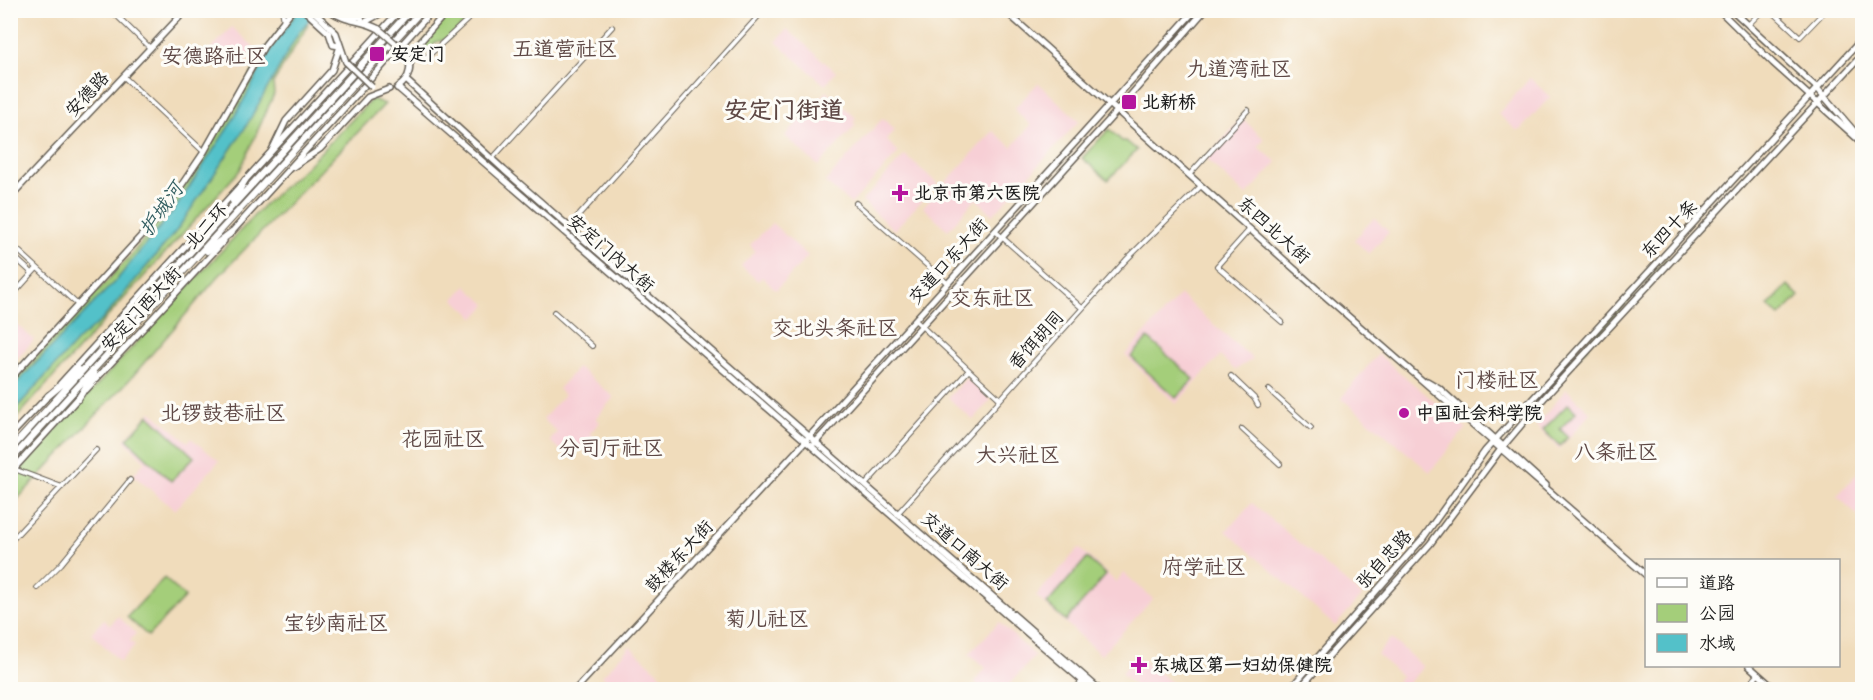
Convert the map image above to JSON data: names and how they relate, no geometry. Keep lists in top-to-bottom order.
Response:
{
  "streets": {
    "highway": ["北二环"],
    "main road": [
      "安德路",
      "东四十条",
      "东四北大街",
      "安定门内大街",
      "交道口东大街",
      "安定门西大街",
      "交道口南大街",
      "鼓楼东大街",
      "张自忠路"
    ],
    "street": ["香饵胡同"]
  },
  "crossings": [
    ["东四十条", "东四北大街"],
    ["东四十条", "张自忠路"],
    ["东四北大街", "交道口东大街"],
    ["东四北大街", "香饵胡同"],
    ["东四北大街", "张自忠路"],
    ["安定门内大街", "交道口东大街"],
    ["安定门内大街", "交道口南大街"],
    ["安定门内大街", "鼓楼东大街"],
    ["交道口东大街", "交道口南大街"],
    ["交道口东大街", "鼓楼东大街"],
    ["香饵胡同", "交道口南大街"],
    ["交道口南大街", "鼓楼东大街"]
  ],
  "districts": [
    "五道营社区",
    "安德路社区",
    "九道湾社区",
    "安定门街道",
    "交东社区",
    "交北头条社区",
    "门楼社区",
    "北锣鼓巷社区",
    "花园社区",
    "分司厅社区",
    "八条社区",
    "大兴社区",
    "府学社区",
    "菊儿社区",
    "宝钞南社区"
  ],
  "water": ["护城河"],
  "places": {
    "transit": ["安定门", "北新桥"],
    "health": ["北京市第六医院", "东城区第一妇幼保健院"],
    "other": ["中国社会科学院"]
  },
  "legend": ["道路", "公园", "水域"]
}
